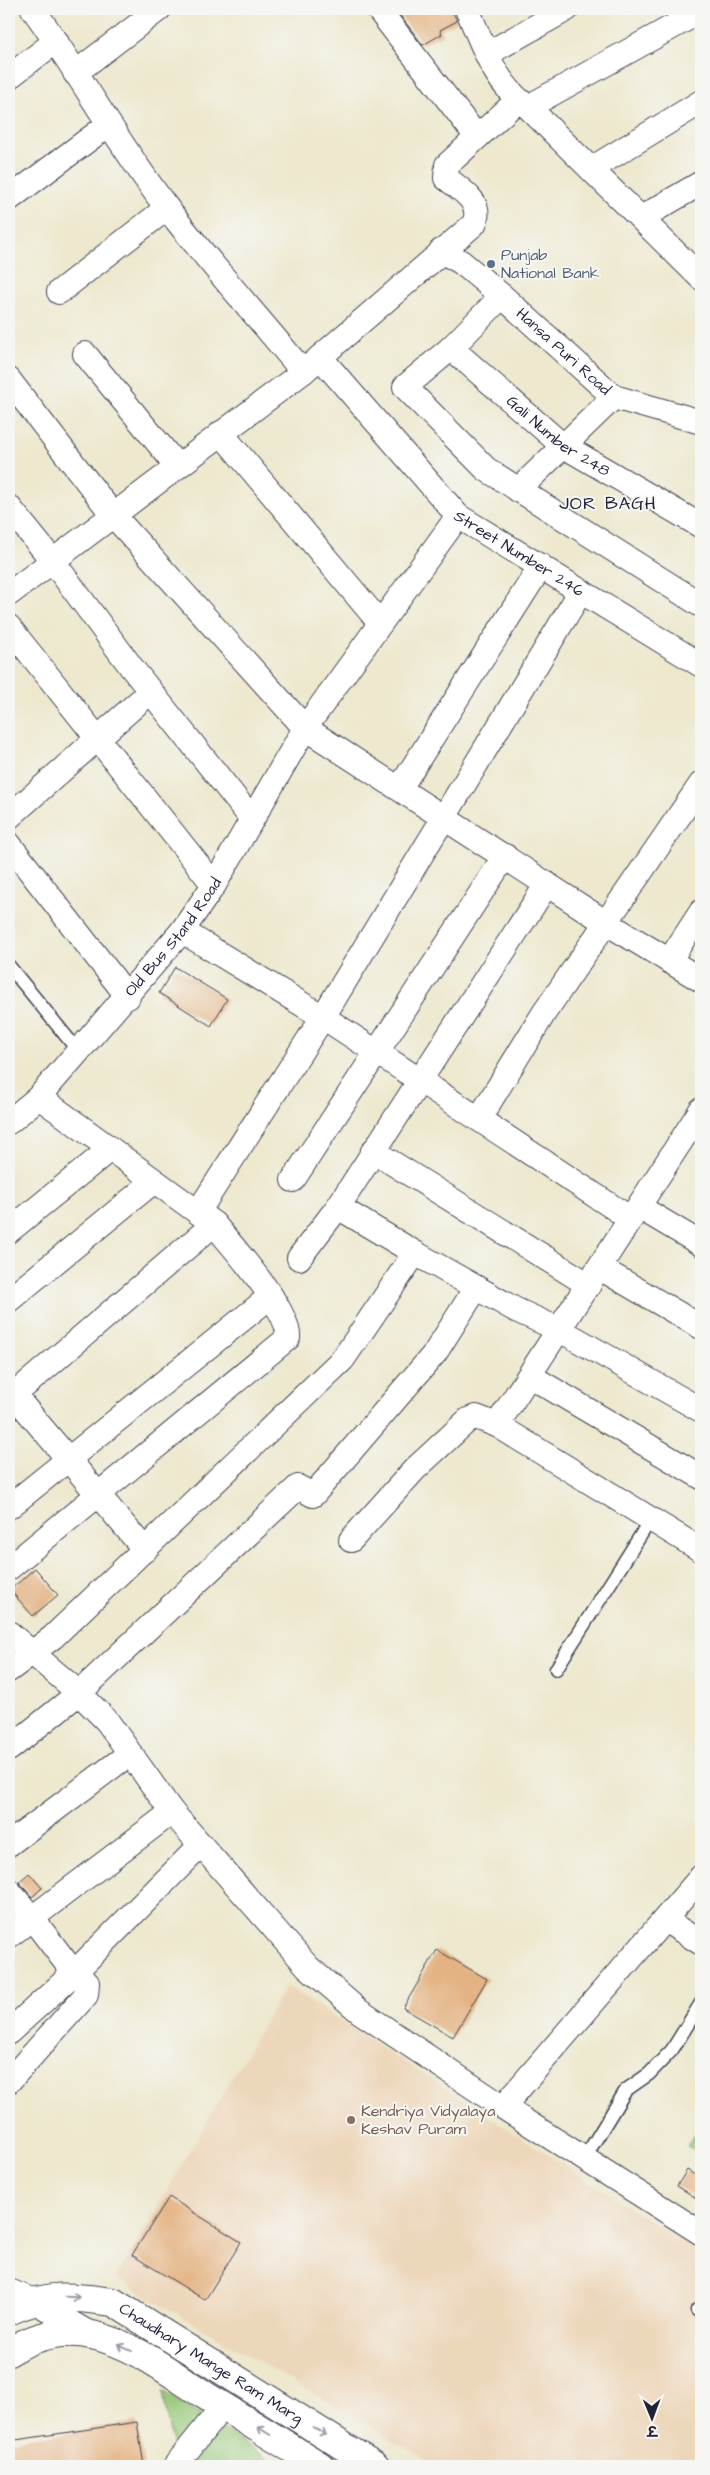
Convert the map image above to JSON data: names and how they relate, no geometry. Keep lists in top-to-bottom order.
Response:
{
  "streets": {
    "main road": ["Chaudhary Mange Ram Marg"],
    "street": [
      "Hansa Puri Road",
      "Gali Number 248",
      "Street Number 246",
      "Old Bus Stand Road"
    ]
  },
  "crossings": [
    ["Street Number 246", "Old Bus Stand Road"]
  ],
  "districts": ["JOR BAGH"],
  "places": ["Punjab National Bank", "Kendriya Vidyalaya Keshav Puram"],
  "north": "bottom"
}
